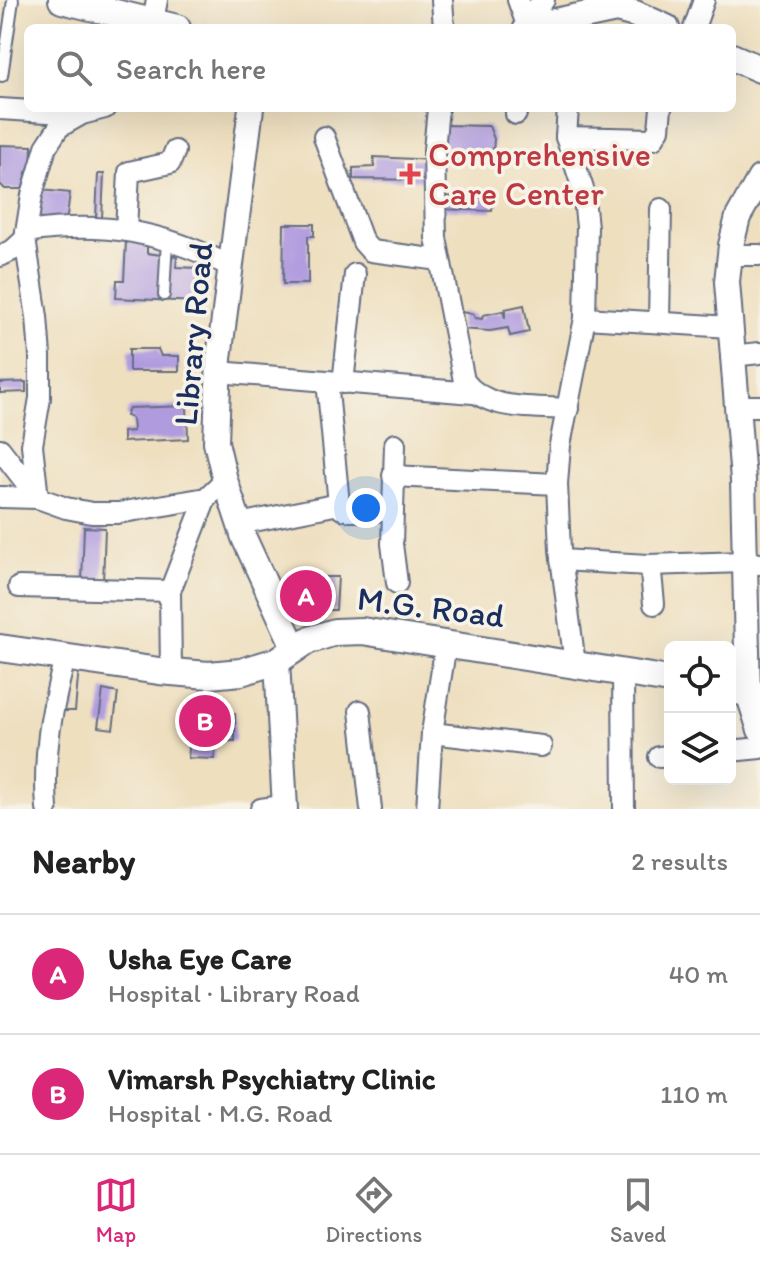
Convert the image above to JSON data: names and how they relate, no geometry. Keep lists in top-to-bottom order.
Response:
{
  "streets": {
    "main road": ["M.G. Road"],
    "street": ["Library Road"]
  },
  "crossings": [
    ["Library Road", "M.G. Road"]
  ],
  "places": {
    "health": ["Comprehensive Care Center"]
  },
  "page": {
    "search": "Search here",
    "pins": ["A", "B"],
    "heading": ["Nearby", "2 results"],
    "list": [
      {
        "mark": "A",
        "name": "Usha Eye Care",
        "note": "Hospital · Library Road",
        "value": "40 m"
      },
      {
        "mark": "B",
        "name": "Vimarsh Psychiatry Clinic",
        "note": "Hospital · M.G. Road",
        "value": "110 m"
      }
    ],
    "nav": ["Map", "Directions", "Saved"]
  }
}
